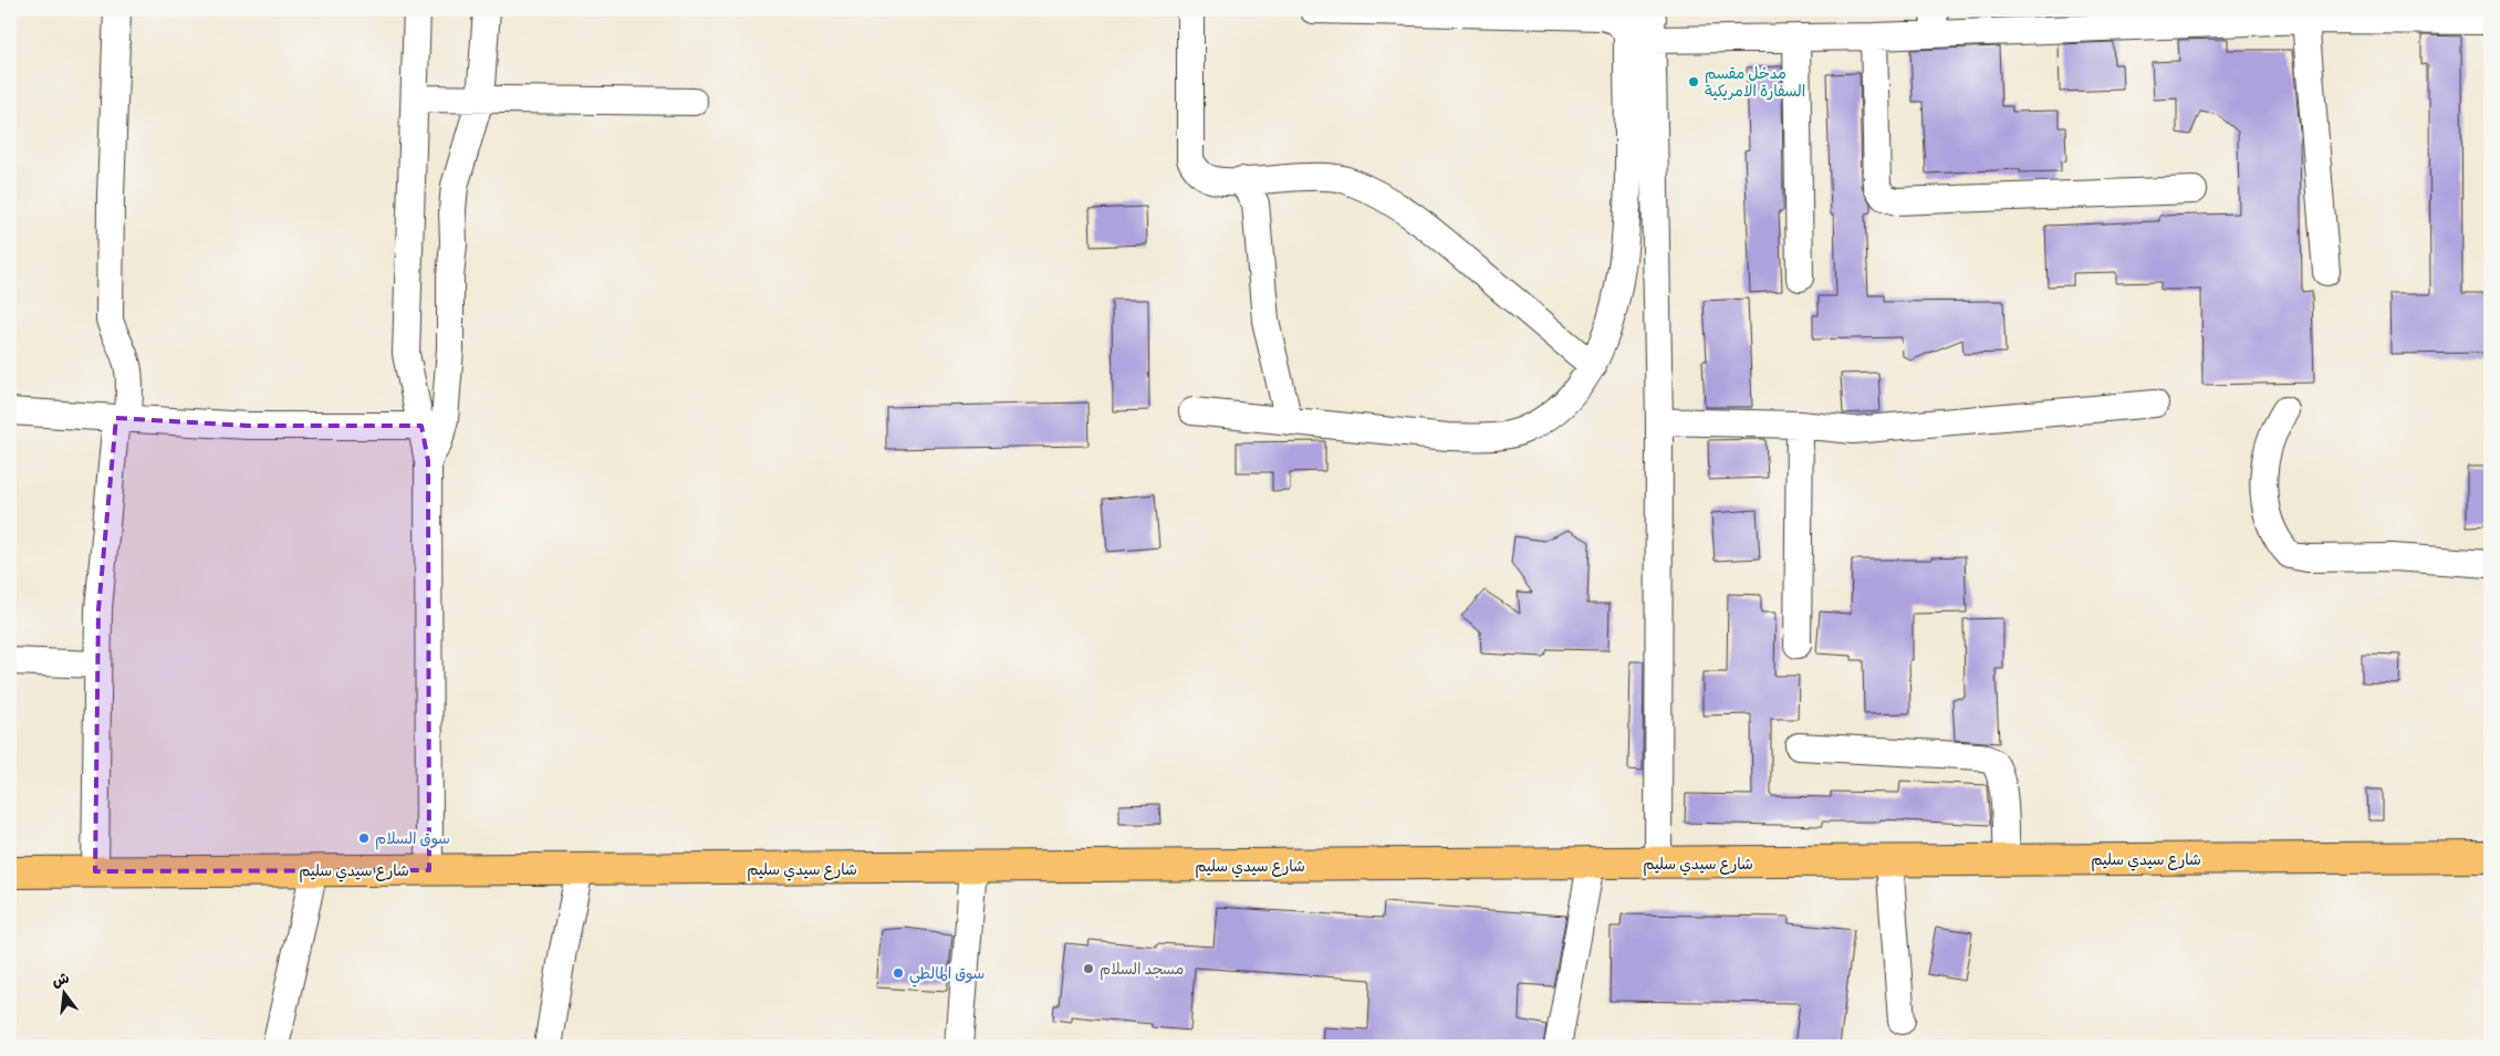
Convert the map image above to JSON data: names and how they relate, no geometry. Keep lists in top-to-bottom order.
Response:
{
  "streets": {
    "main road": ["شارع سيدي سليم"]
  },
  "places": [
    "مدخل مقسم السفارة الامريكية",
    "سوق السلام",
    "مسجد السلام",
    "سوق المالطي"
  ],
  "north": "top"
}
